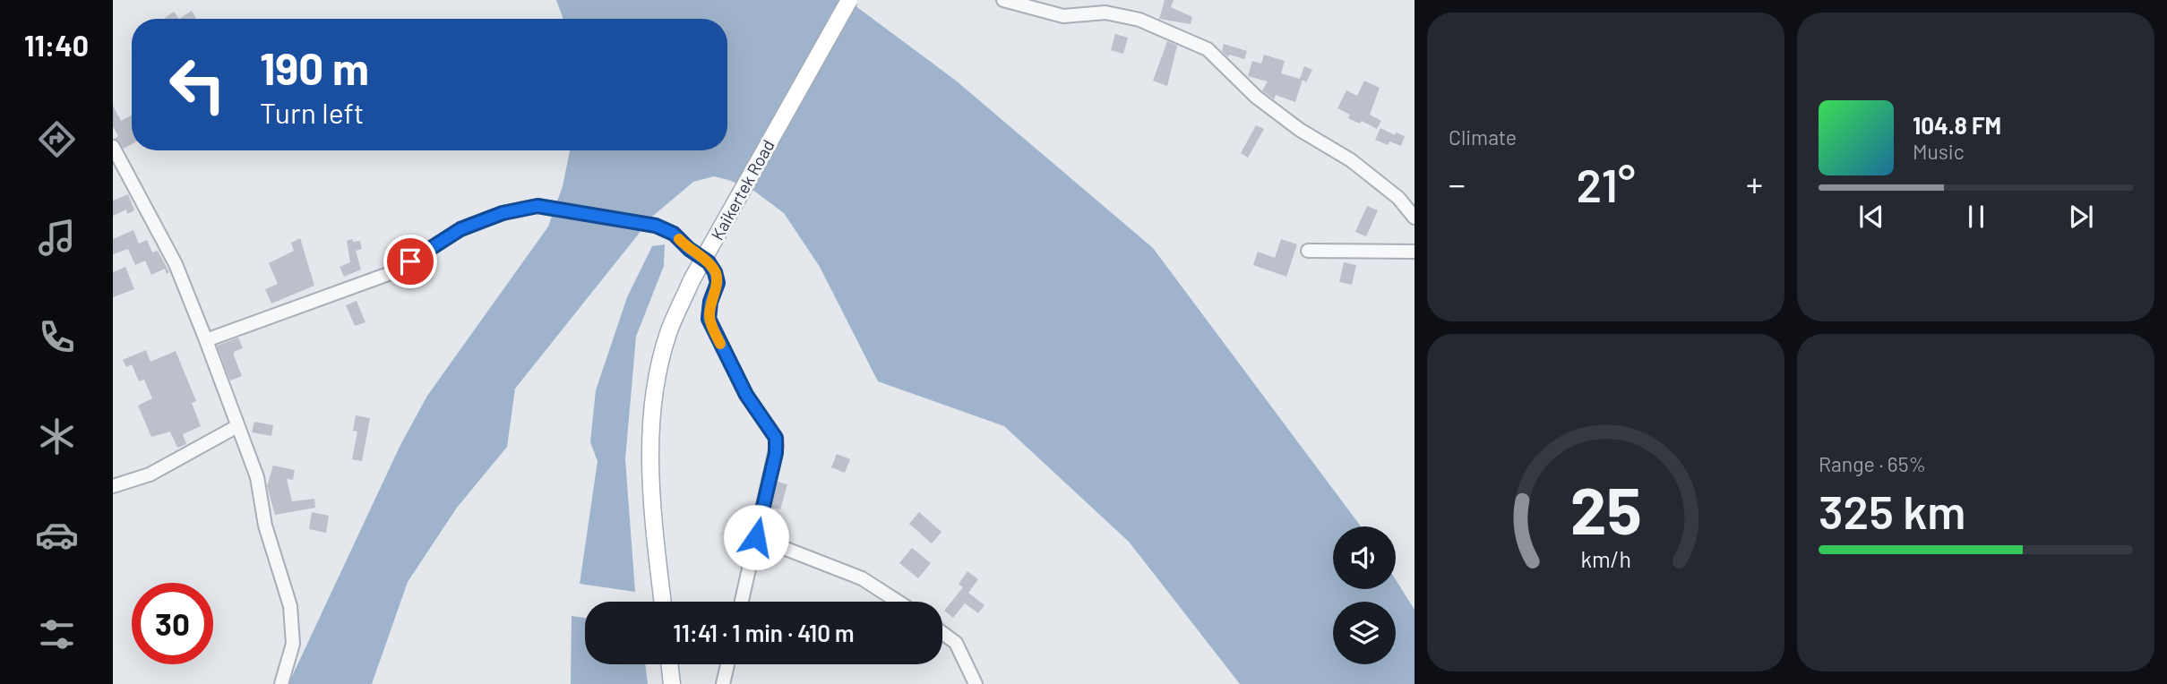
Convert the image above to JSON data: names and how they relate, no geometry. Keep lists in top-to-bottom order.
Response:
{
  "streets": {
    "main road": ["Kaikertek Road"]
  },
  "page": {
    "tabs": "11:40",
    "tile": [
      "Climate",
      ["Range · 65%", "325 km"]
    ],
    "turn": ["190 m", "Turn left"],
    "song": ["104.8 FM", "Music"],
    "heat": ["−", "21°", "+"],
    "limit": "30",
    "trip": "11:41 · 1 min · 410 m",
    "gauge": ["25", "km/h"]
  }
}
